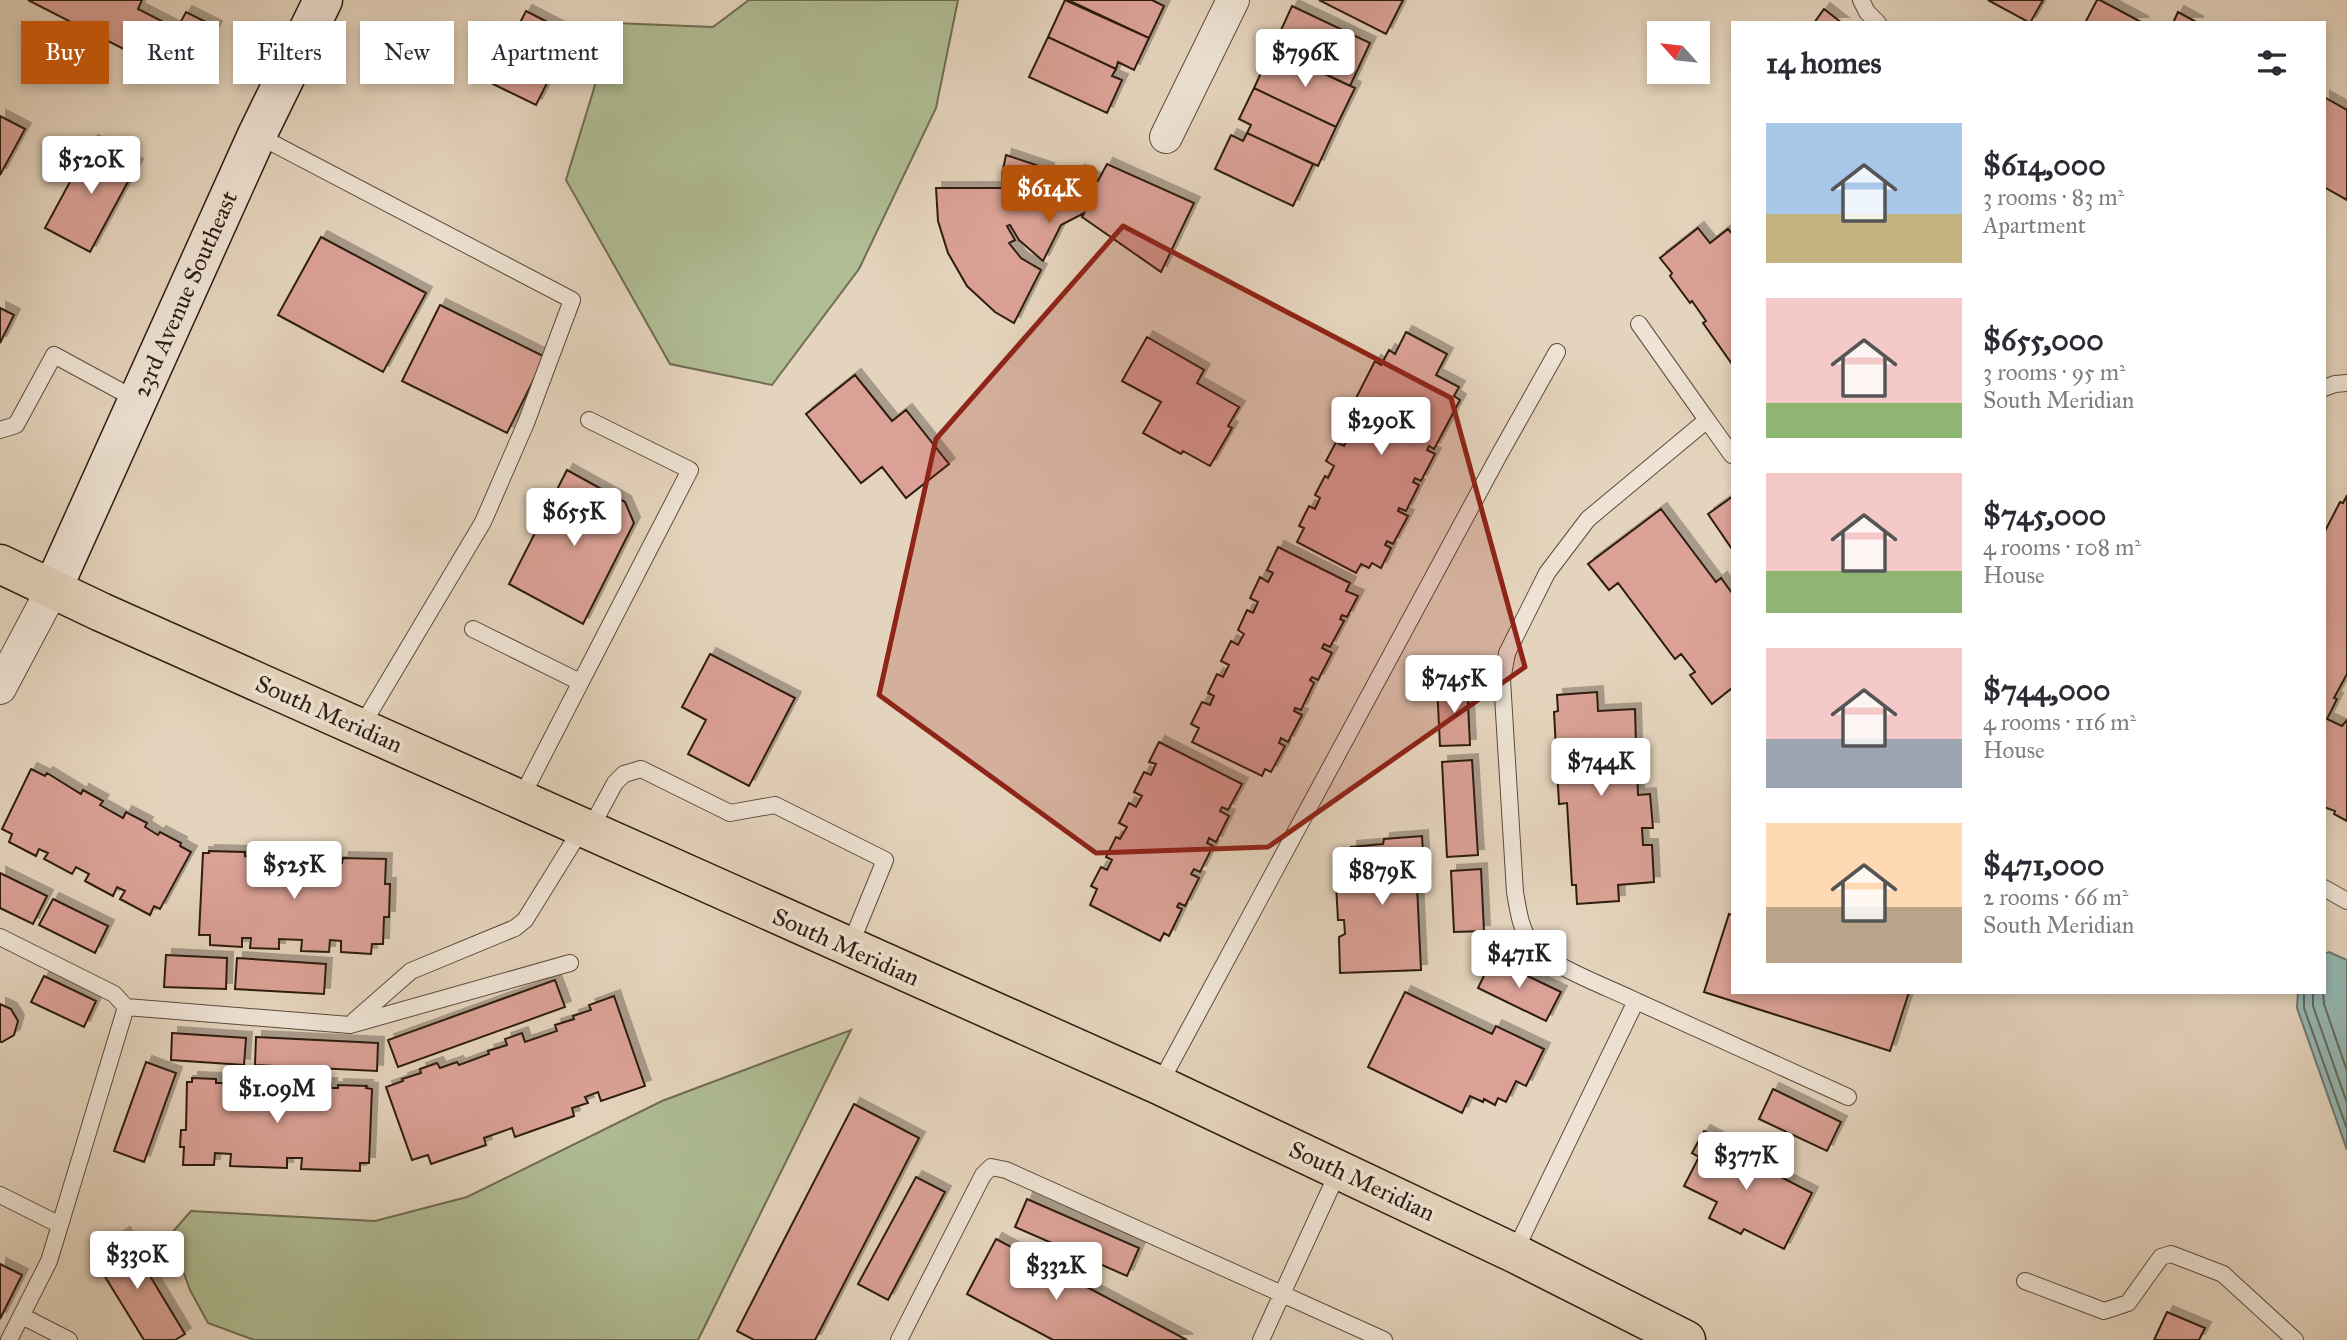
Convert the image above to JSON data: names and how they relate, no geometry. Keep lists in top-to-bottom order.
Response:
{
  "streets": {
    "main road": ["South Meridian"],
    "street": ["23rd Avenue Southeast"]
  },
  "crossings": [
    ["23rd Avenue Southeast", "South Meridian"]
  ],
  "north": "top left",
  "page": {
    "chip": [
      "Buy",
      "Rent",
      "Filters",
      "New",
      "Apartment"
    ],
    "heading": "14 homes",
    "price": [
      "$796K",
      "$520K",
      "$614K",
      "$290K",
      "$655K",
      "$745K",
      "$744K",
      "$525K",
      "$879K",
      "$471K",
      "$1.09M",
      "$377K",
      "$330K",
      "$332K"
    ],
    "list": [
      {
        "name": "$614,000",
        "note": "3 rooms · 83 m² · Apartment"
      },
      {
        "name": "$655,000",
        "note": "3 rooms · 95 m² · South Meridian"
      },
      {
        "name": "$745,000",
        "note": "4 rooms · 108 m² · House"
      },
      {
        "name": "$744,000",
        "note": "4 rooms · 116 m² · House"
      },
      {
        "name": "$471,000",
        "note": "2 rooms · 66 m² · South Meridian"
      }
    ]
  }
}
